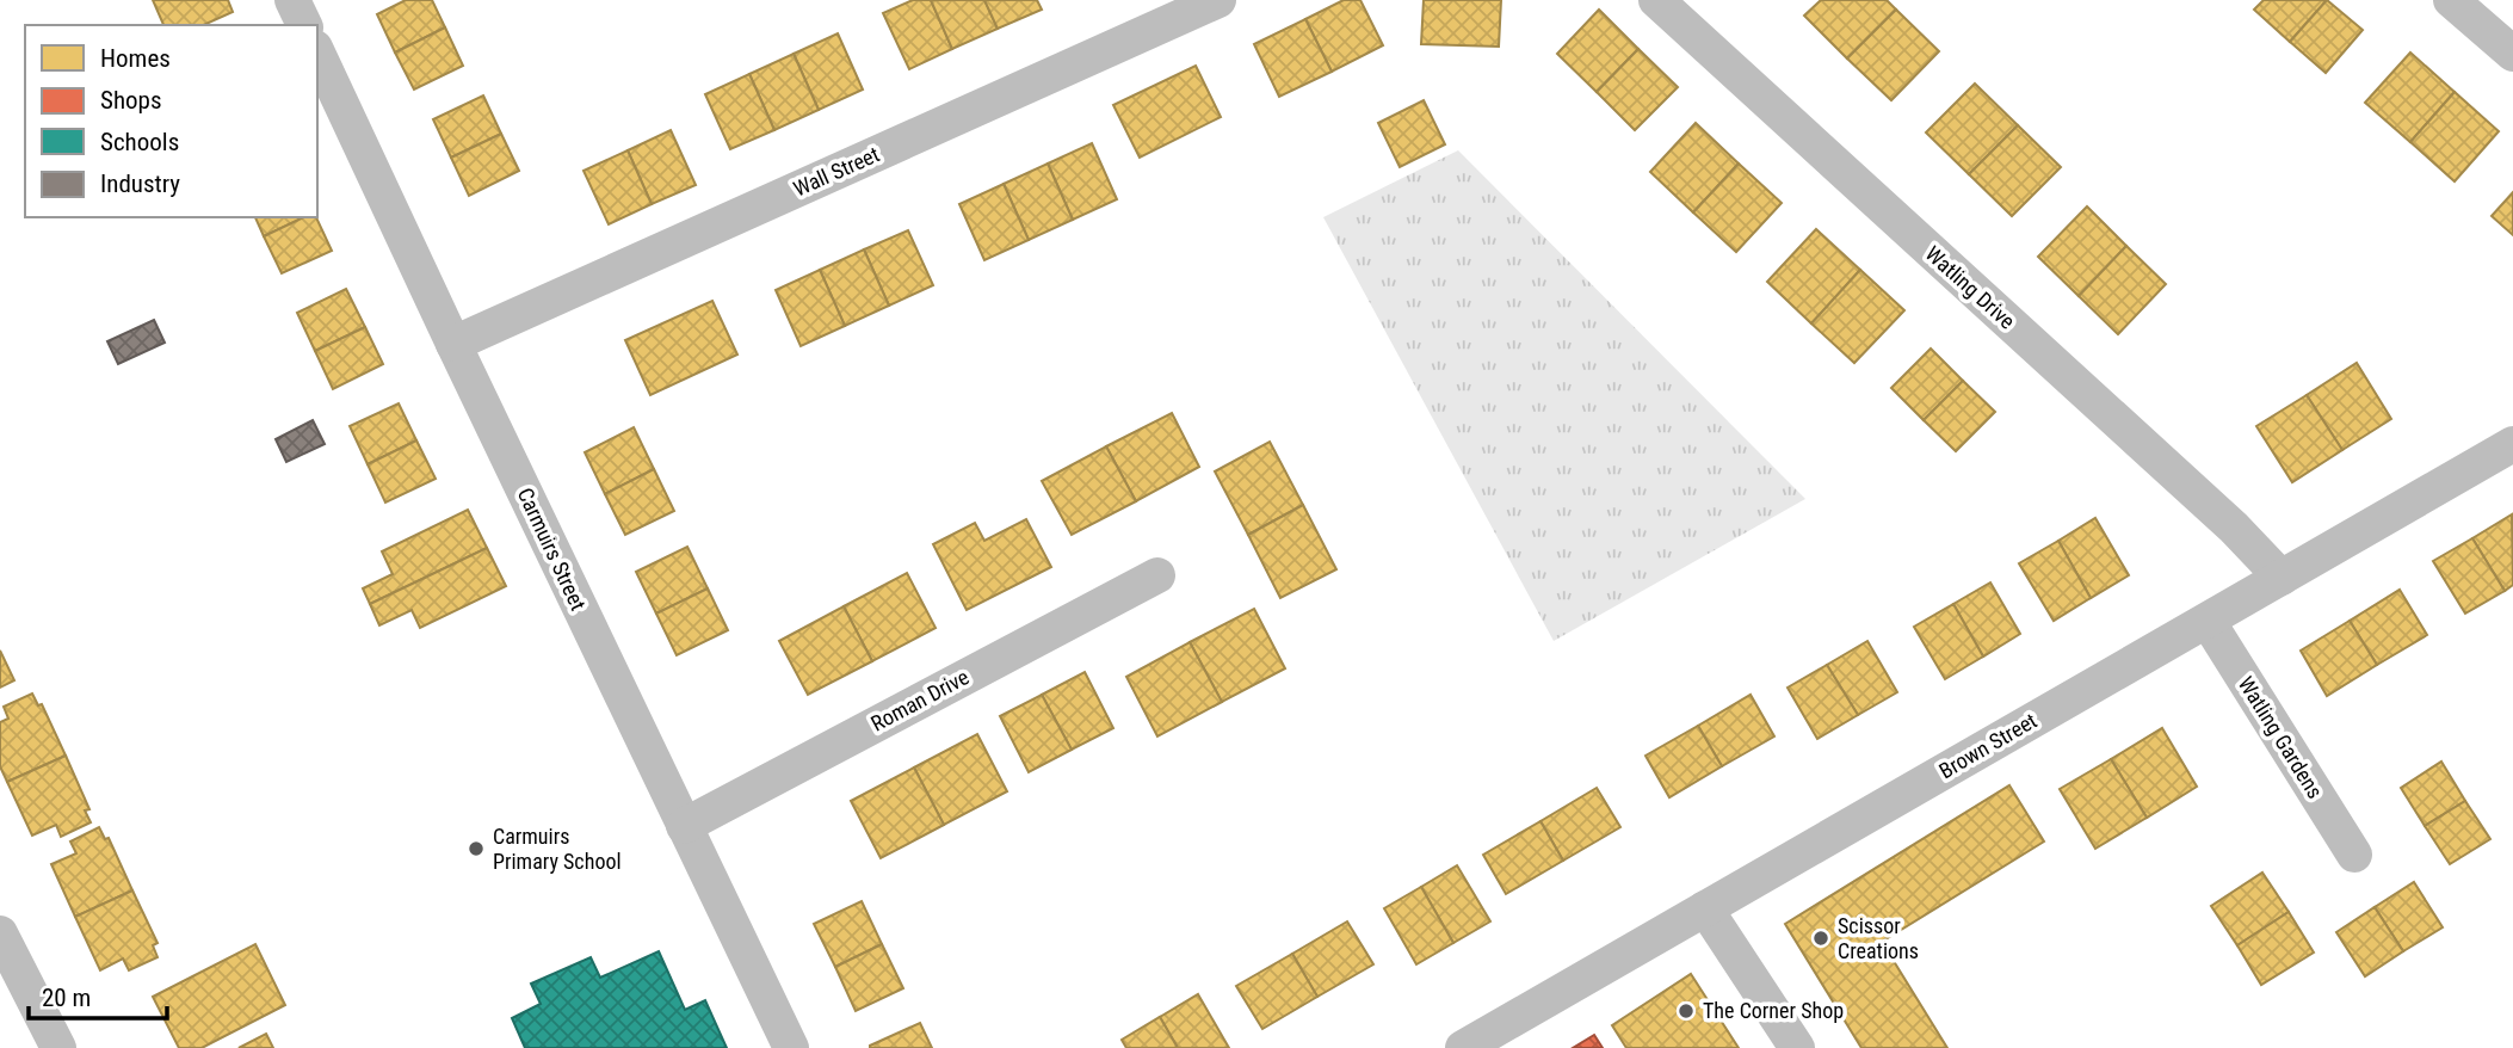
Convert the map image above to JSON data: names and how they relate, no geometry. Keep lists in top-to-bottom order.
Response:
{
  "streets": {
    "street": [
      "Wall Street",
      "Watling Drive",
      "Carmuirs Street",
      "Roman Drive",
      "Watling Gardens",
      "Brown Street"
    ]
  },
  "crossings": [
    ["Wall Street", "Carmuirs Street"],
    ["Watling Drive", "Brown Street"],
    ["Carmuirs Street", "Roman Drive"],
    ["Watling Gardens", "Brown Street"]
  ],
  "places": ["Carmuirs Primary School", "Scissor Creations", "The Corner Shop"],
  "legend": [
    "Homes",
    "Shops",
    "Schools",
    "Industry"
  ],
  "scale_bar": "20 m"
}
